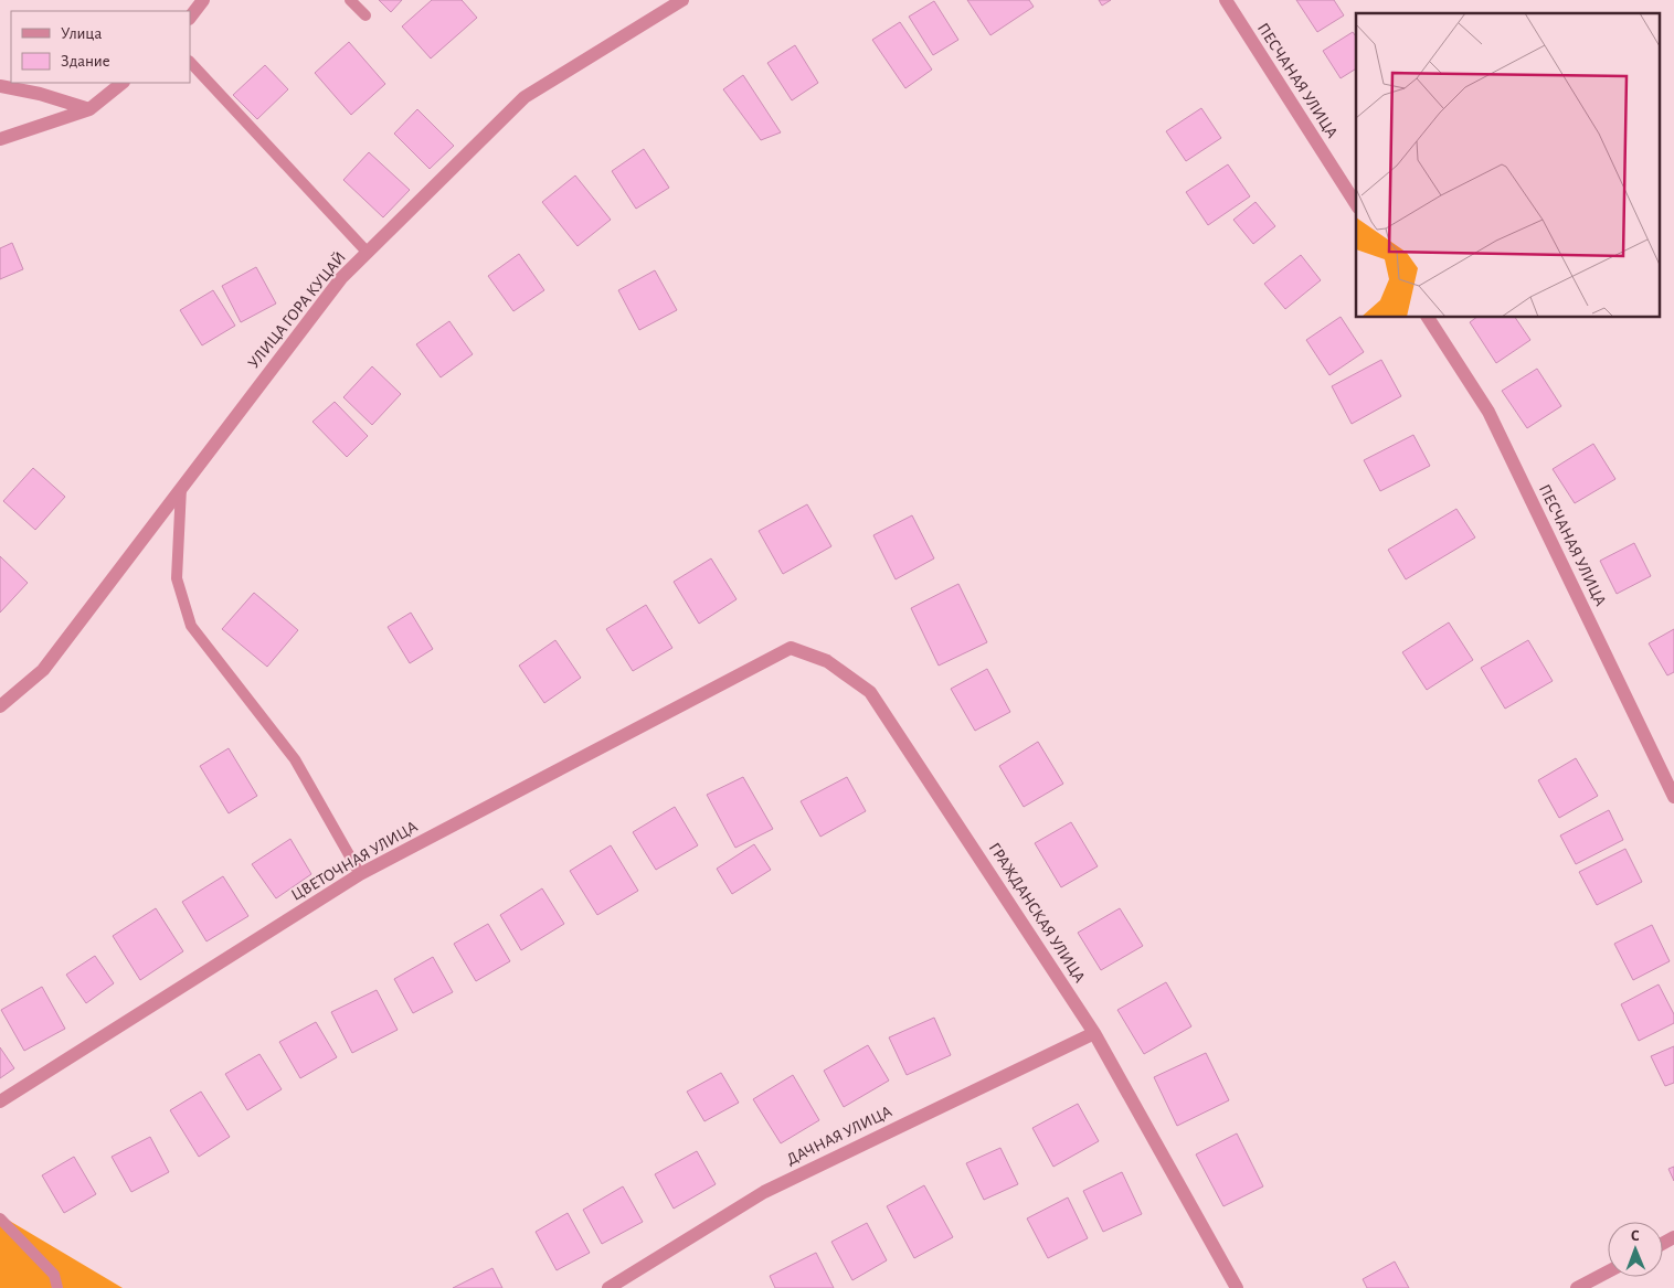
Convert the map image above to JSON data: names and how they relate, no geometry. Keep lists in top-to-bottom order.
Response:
{
  "streets": {
    "street": [
      "ПЕСЧАНАЯ УЛИЦА",
      "УЛИЦА ГОРА КУЦАЙ",
      "ЦВЕТОЧНАЯ УЛИЦА",
      "ГРАЖДАНСКАЯ УЛИЦА",
      "ДАЧНАЯ УЛИЦА"
    ]
  },
  "crossings": [
    ["ЦВЕТОЧНАЯ УЛИЦА", "ГРАЖДАНСКАЯ УЛИЦА"],
    ["ГРАЖДАНСКАЯ УЛИЦА", "ДАЧНАЯ УЛИЦА"]
  ],
  "legend": ["Улица", "Здание"],
  "north": "top"
}
